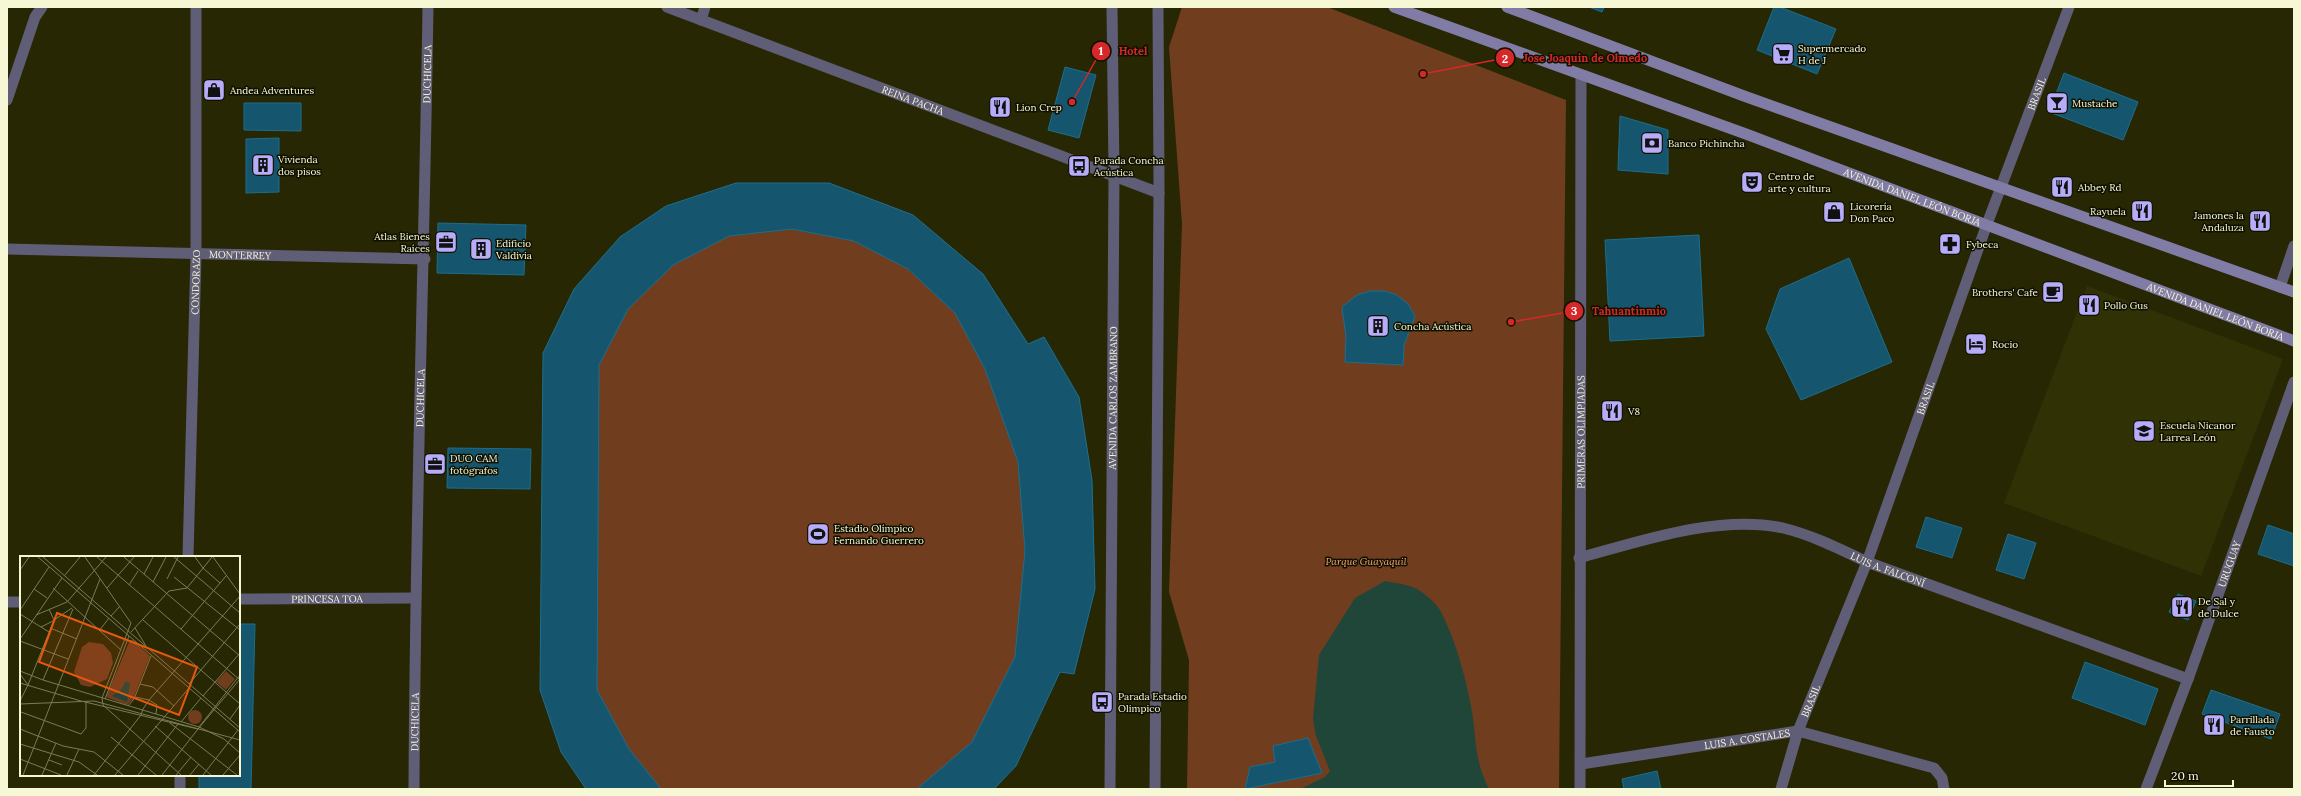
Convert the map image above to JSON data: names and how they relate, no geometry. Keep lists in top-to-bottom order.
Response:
{
  "streets": {
    "main road": ["AVENIDA DANIEL LEÓN BORJA"],
    "street": [
      "DUCHICELA",
      "BRASIL",
      "REINA PACHA",
      "MONTERREY",
      "CONDORAZO",
      "AVENIDA CARLOS ZAMBRANO",
      "PRIMERAS OLIMPIADAS",
      "URUGUAY",
      "LUIS A. FALCONÍ",
      "PRINCESA TOA",
      "LUIS A. COSTALES"
    ]
  },
  "crossings": [
    ["DUCHICELA", "MONTERREY"],
    ["DUCHICELA", "PRINCESA TOA"],
    ["BRASIL", "AVENIDA DANIEL LEÓN BORJA"],
    ["BRASIL", "LUIS A. FALCONÍ"],
    ["BRASIL", "LUIS A. COSTALES"],
    ["REINA PACHA", "AVENIDA CARLOS ZAMBRANO"],
    ["AVENIDA DANIEL LEÓN BORJA", "PRIMERAS OLIMPIADAS"],
    ["MONTERREY", "CONDORAZO"],
    ["PRIMERAS OLIMPIADAS", "LUIS A. FALCONÍ"],
    ["PRIMERAS OLIMPIADAS", "LUIS A. COSTALES"],
    ["URUGUAY", "LUIS A. FALCONÍ"]
  ],
  "parks": ["Parque Guayaquil"],
  "places": {
    "supermarket": ["Supermercado H de J"],
    "other": ["Jose Joaquin de Olmedo", "Hotel", "Tahuantinmio"],
    "shop": ["Andea Adventures", "Licorería Don Paco"],
    "bar": ["Mustache"],
    "restaurant": [
      "Lion Crep",
      "Abbey Rd",
      "Rayuela",
      "Jamones la Andaluza",
      "Pollo Gus",
      "V8",
      "De Sal y de Dulce",
      "Parrillada de Fausto"
    ],
    "bank": ["Banco Pichincha"],
    "building": ["Vivienda dos pisos", "Edificio Valdivia", "Concha Acústica"],
    "bus stop": ["Parada Concha Acústica", "Parada Estadio Olimpico"],
    "theatre": ["Centro de arte y cultura"],
    "office": ["Atlas Bienes Raíces", "DUO CAM fotógrafos"],
    "pharmacy": ["Fybeca"],
    "cafe": ["Brothers' Cafe"],
    "hotel": ["Rocio"],
    "school or university": ["Escuela Nicanor Larrea León"],
    "sports": ["Estadio Olímpico Fernando Guerrero"]
  },
  "scale_bar": "20 m"
}
